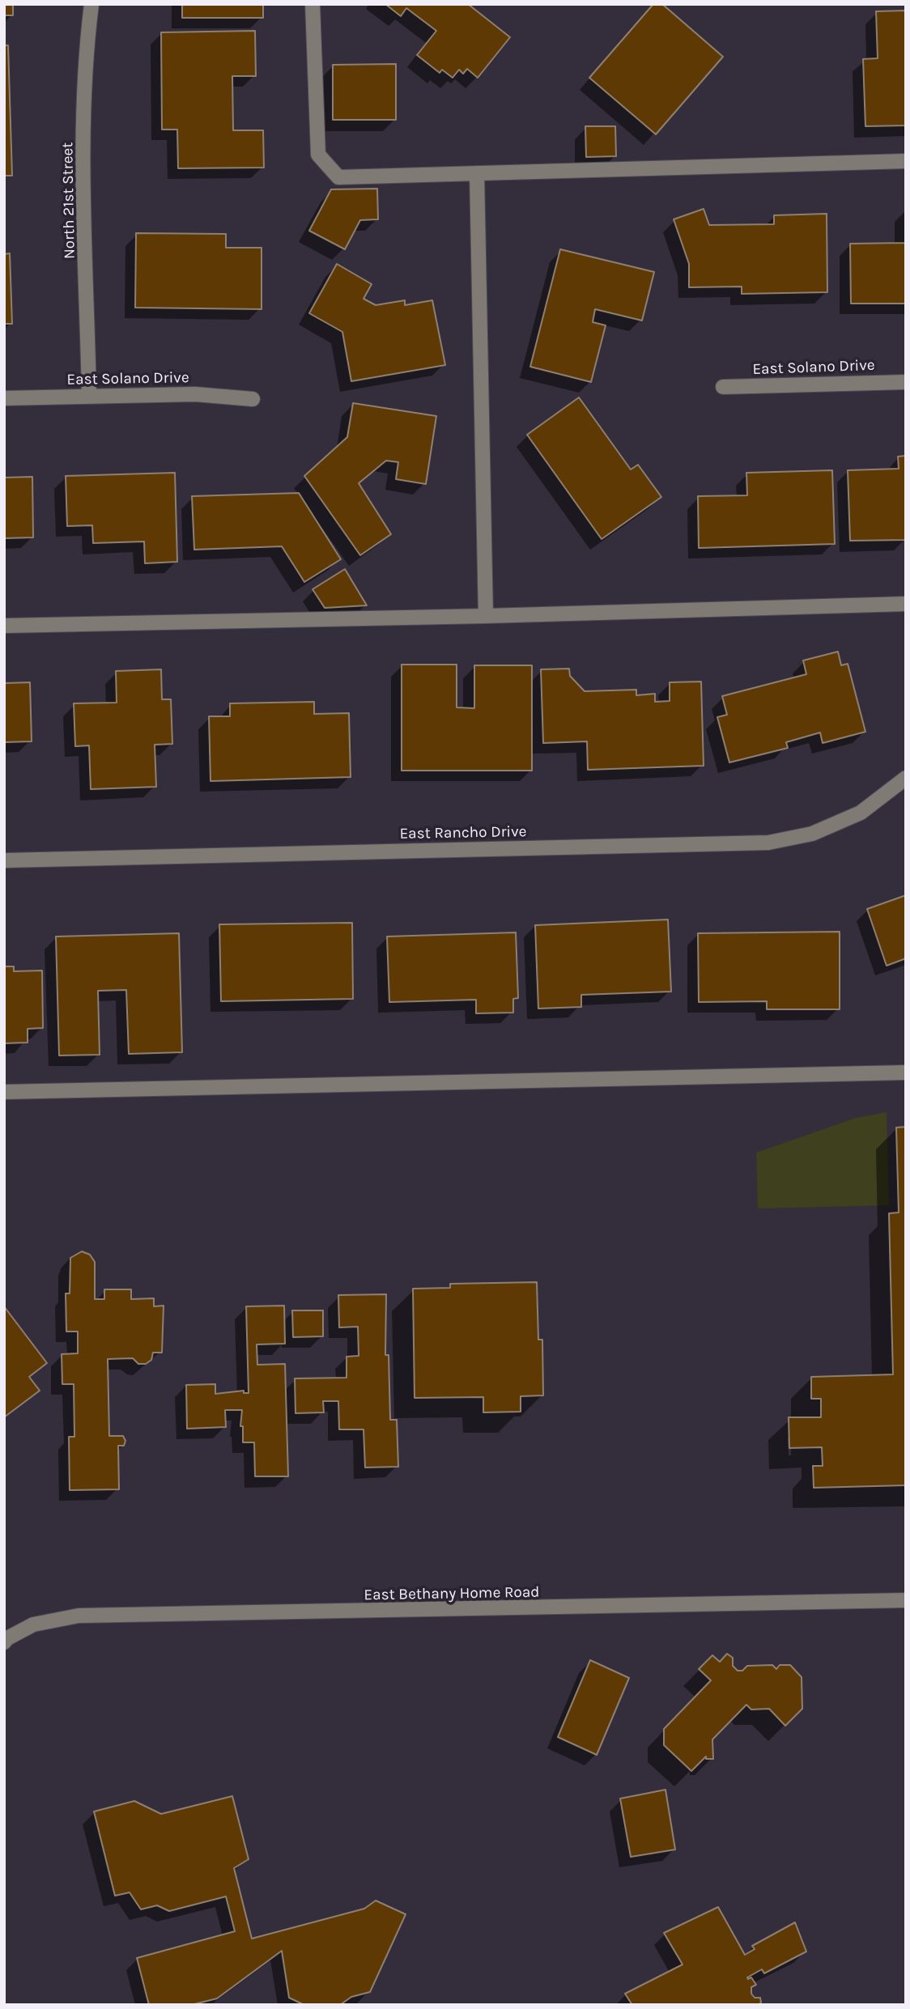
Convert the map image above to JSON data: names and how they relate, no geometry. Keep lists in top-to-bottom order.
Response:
{
  "streets": {
    "street": [
      "North 21st Street",
      "East Solano Drive",
      "East Rancho Drive",
      "East Bethany Home Road"
    ]
  },
  "crossings": [
    ["North 21st Street", "East Solano Drive"]
  ]
}
